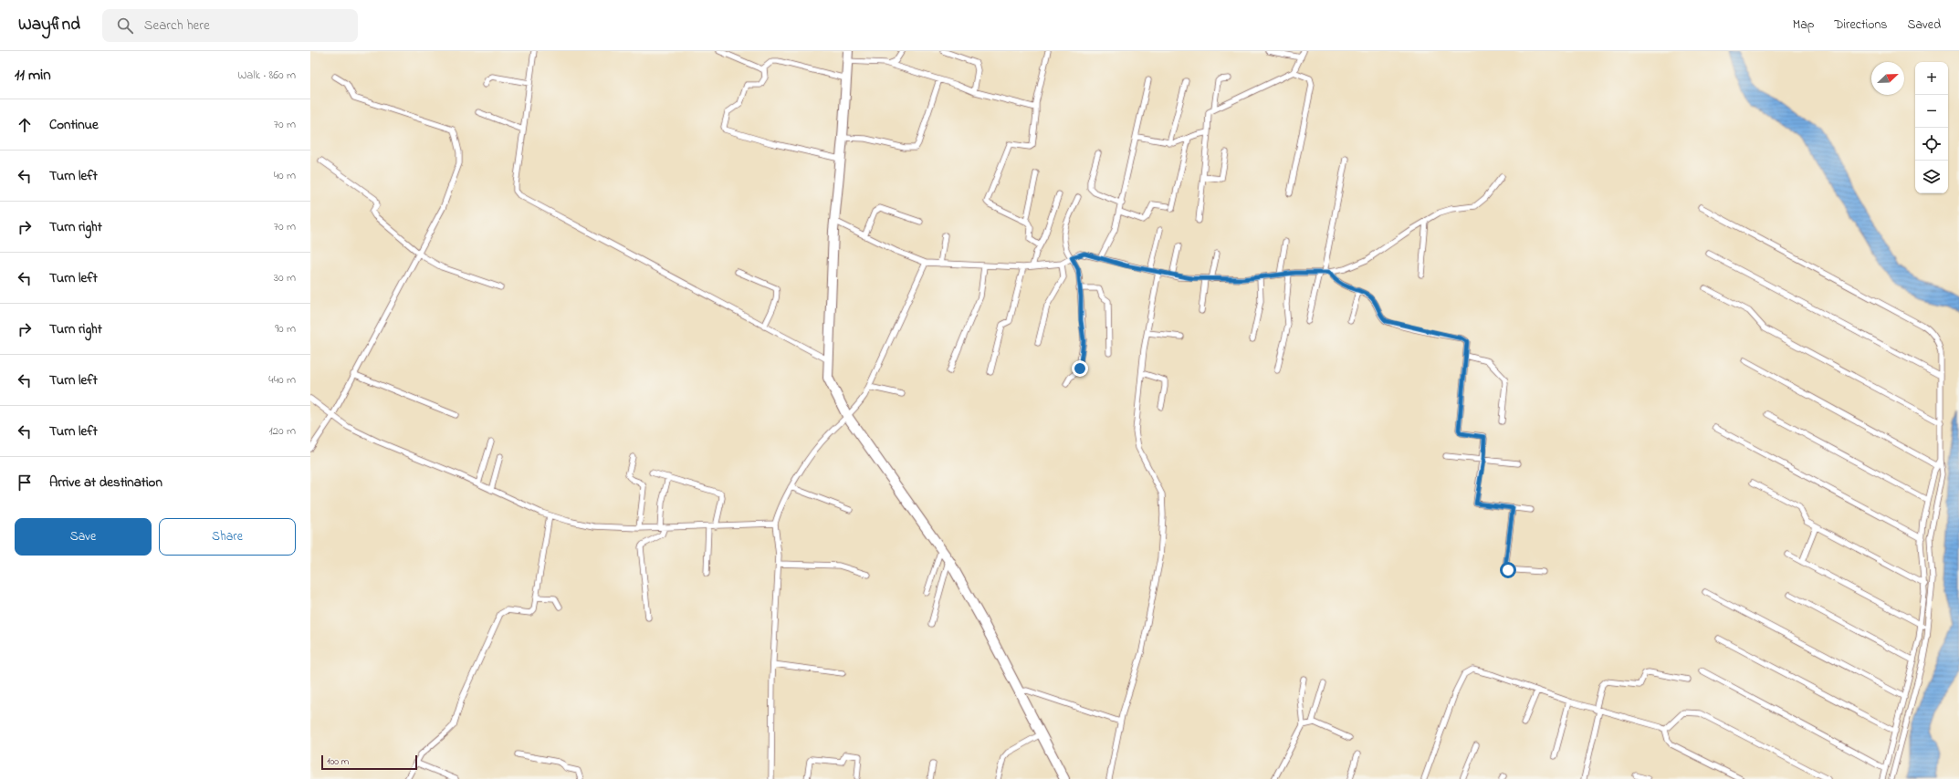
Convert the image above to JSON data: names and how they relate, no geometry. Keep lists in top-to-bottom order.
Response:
{
  "scale_bar": "100 m",
  "north": "top right",
  "page": {
    "header": "Wayfind",
    "search": "Search here",
    "nav": ["Map", "Directions", "Saved"],
    "heading": ["11 min", "Walk · 860 m"],
    "map_buttons": ["+", "−"],
    "list": [
      ["Continue", "70 m"],
      ["Turn left", "40 m"],
      ["Turn right", "70 m"],
      ["Turn left", "30 m"],
      ["Turn right", "90 m"],
      ["Turn left", "440 m"],
      ["Turn left", "120 m"],
      "Arrive at destination"
    ],
    "buttons": ["Save", "Share"],
    "scale": "100 m"
  }
}
